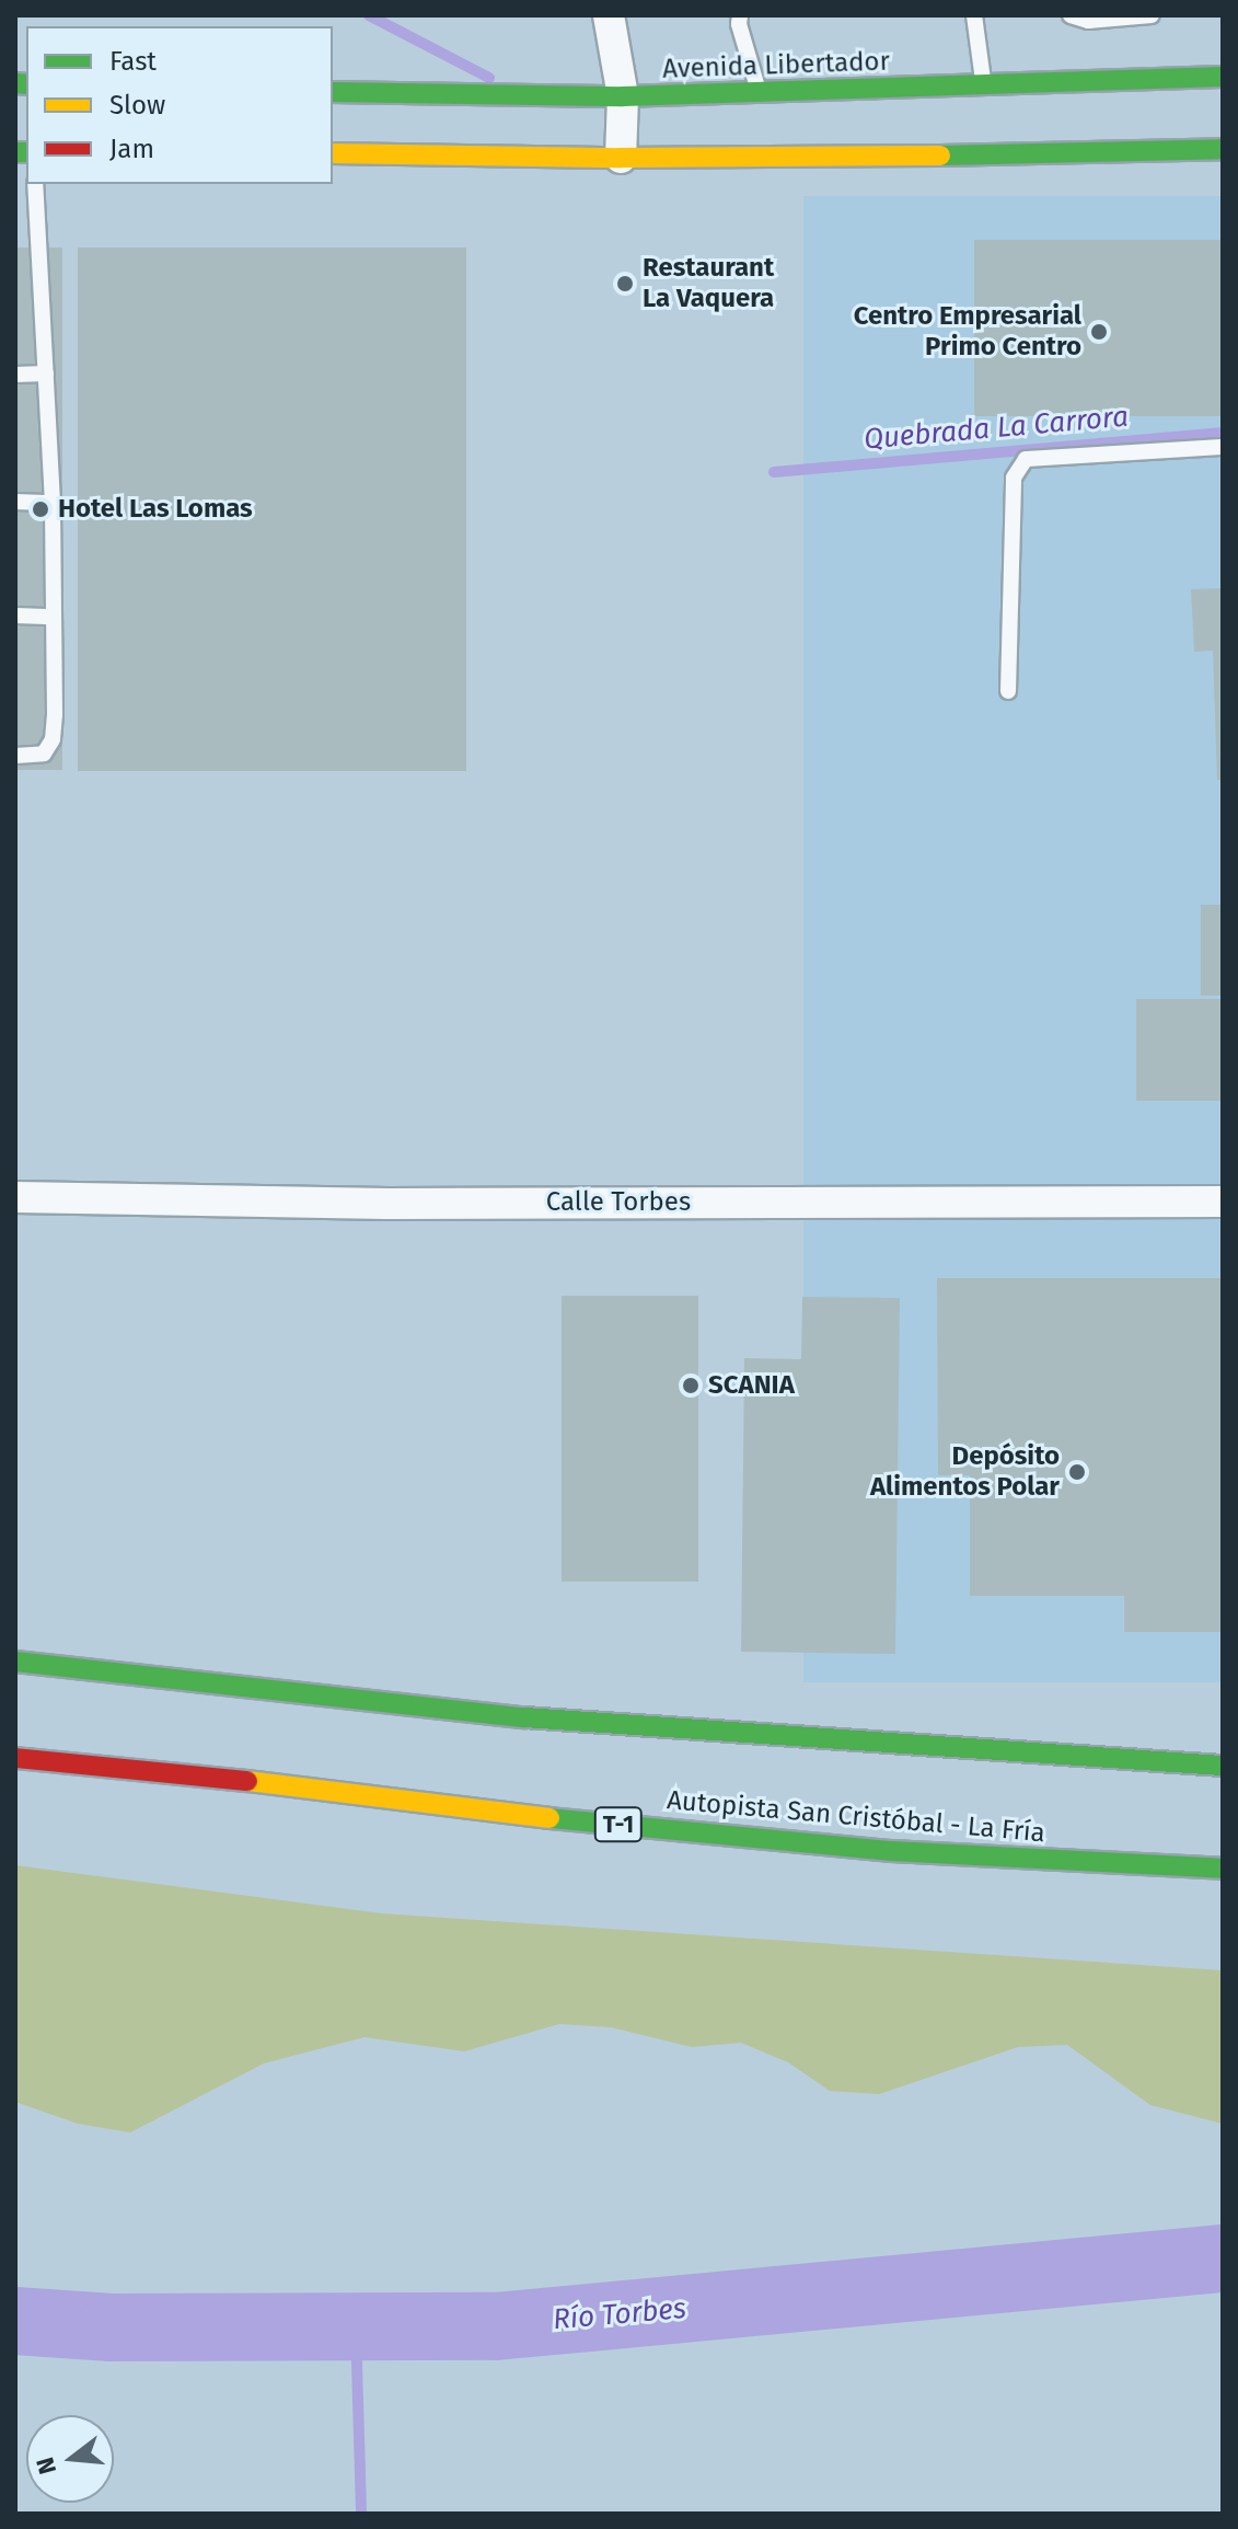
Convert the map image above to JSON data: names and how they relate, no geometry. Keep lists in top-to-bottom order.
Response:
{
  "streets": {
    "main road": ["Avenida Libertador", "Autopista San Cristóbal - La Fría", "T-1"],
    "street": ["Calle Torbes"]
  },
  "water": ["Quebrada La Carrora", "Río Torbes"],
  "places": [
    "Restaurant La Vaquera",
    "Centro Empresarial Primo Centro",
    "Hotel Las Lomas",
    "SCANIA",
    "Depósito Alimentos Polar"
  ],
  "legend": ["Fast", "Slow", "Jam"],
  "north": "left"
}
